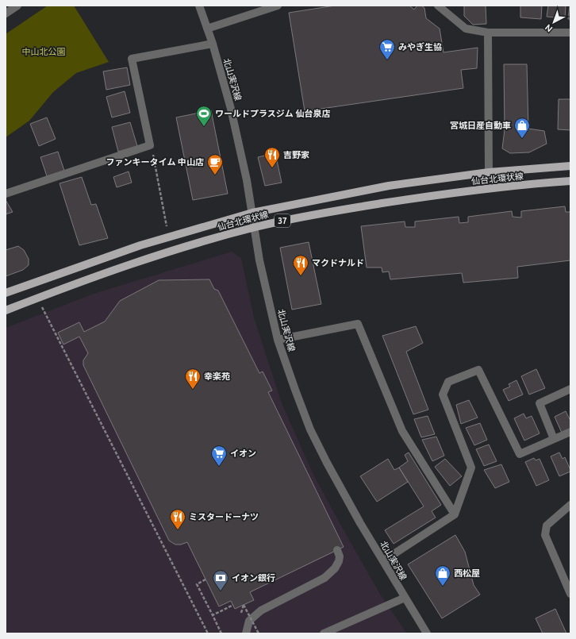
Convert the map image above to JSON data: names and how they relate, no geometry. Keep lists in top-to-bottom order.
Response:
{
  "streets": {
    "main road": ["仙台北環状線", "37"],
    "street": ["北山実沢線"]
  },
  "crossings": [
    ["北山実沢線", "仙台北環状線"]
  ],
  "parks": ["中山北公園"],
  "places": {
    "supermarket": ["みやぎ生協", "イオン"],
    "sports": ["ワールドプラスジム 仙台泉店"],
    "shop": ["宮城日産自動車", "西松屋"],
    "restaurant": [
      "吉野家",
      "マクドナルド",
      "幸楽苑",
      "ミスタードーナツ"
    ],
    "cafe": ["ファンキータイム 中山店"],
    "bank": ["イオン銀行"]
  },
  "north": "bottom left"
}
